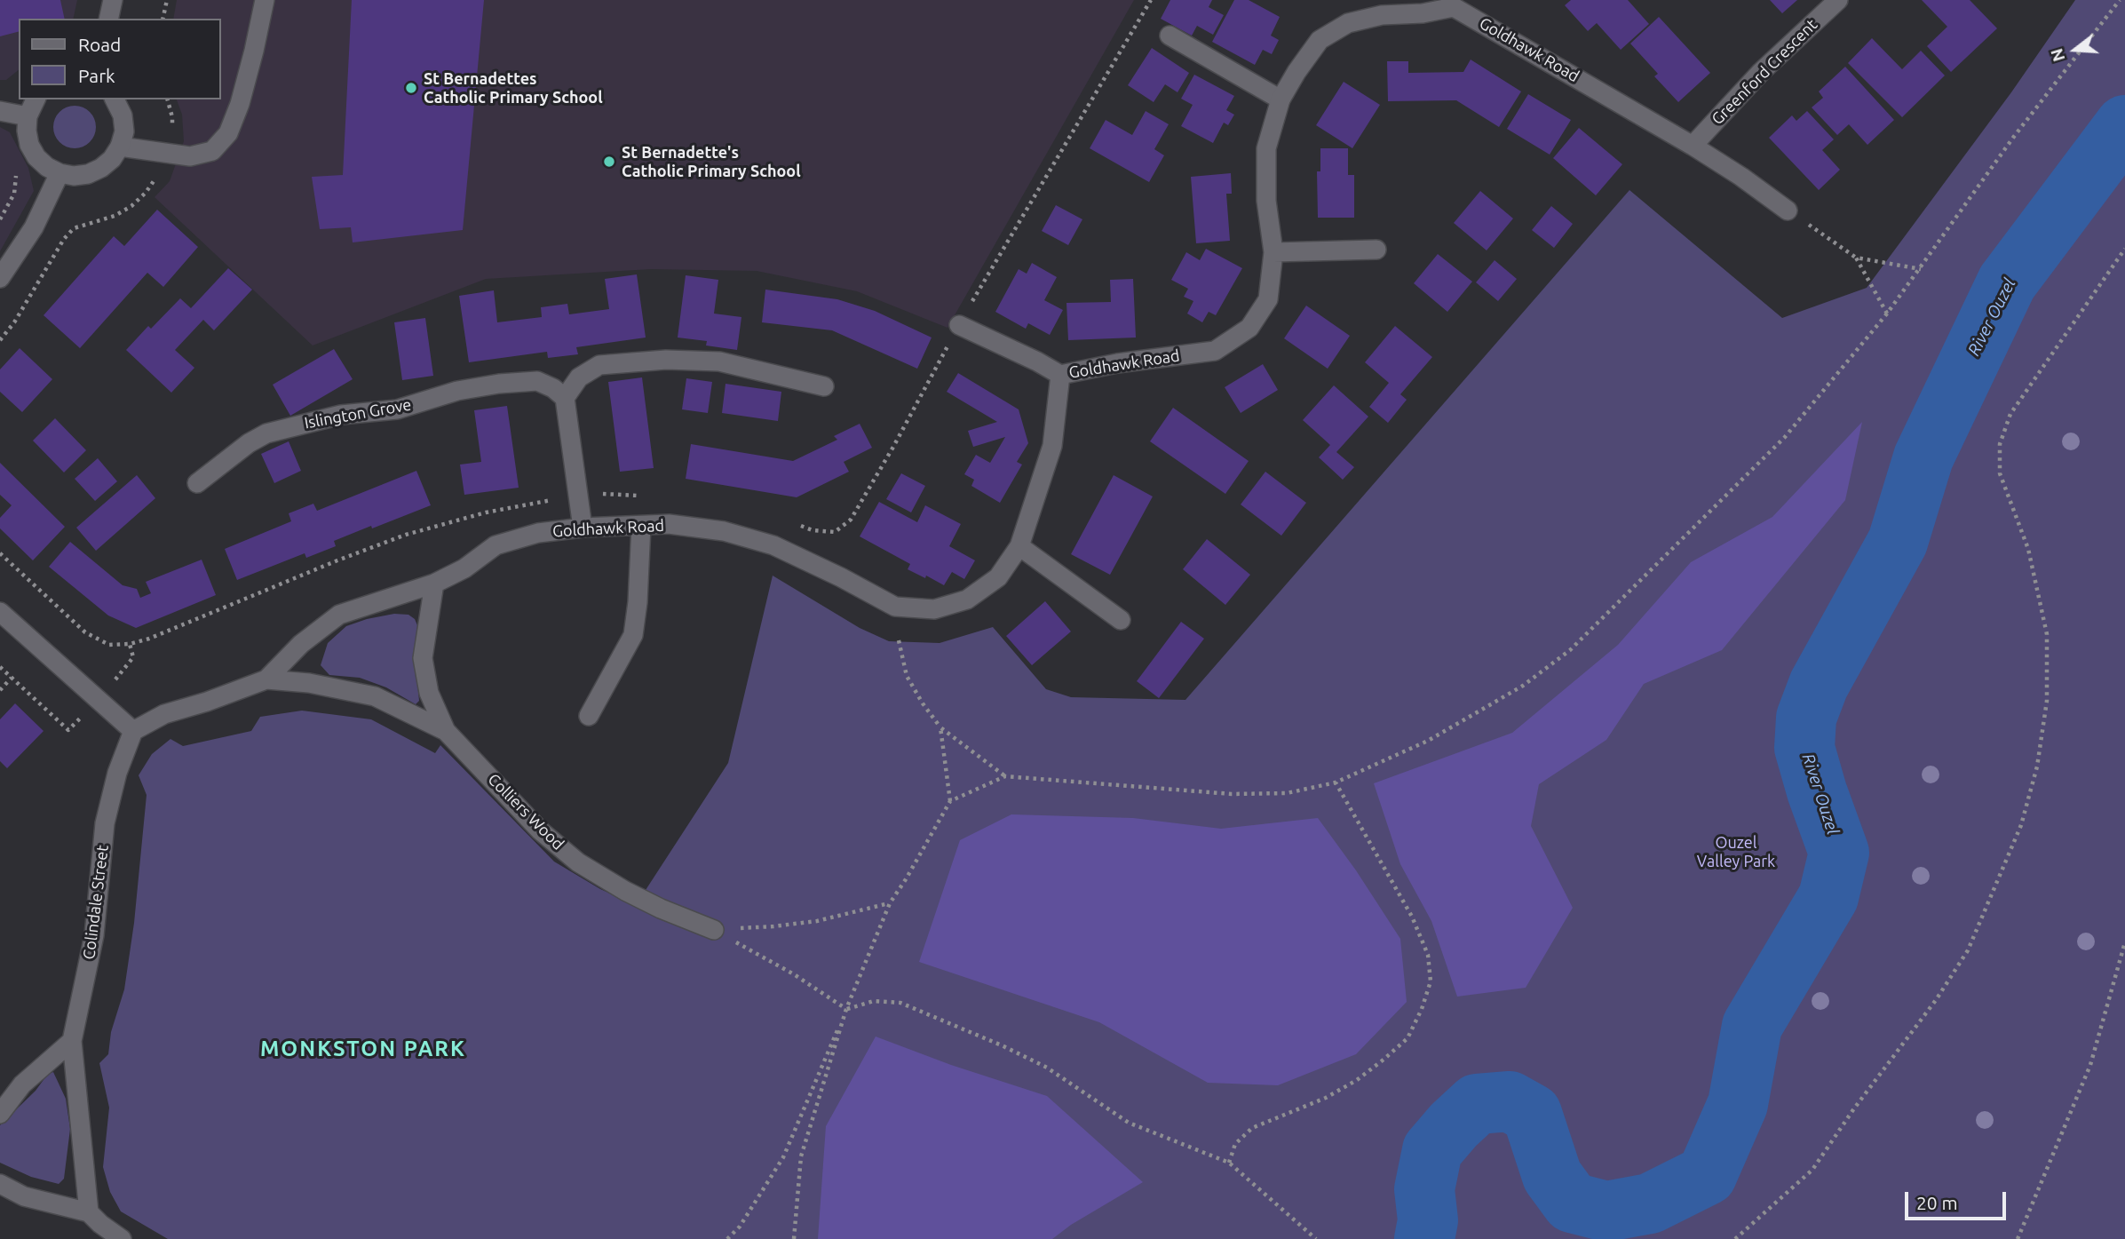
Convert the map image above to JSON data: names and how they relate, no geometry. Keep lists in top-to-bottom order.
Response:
{
  "streets": {
    "street": [
      "Goldhawk Road",
      "Greenford Crescent",
      "Islington Grove",
      "Colliers Wood",
      "Colindale Street"
    ]
  },
  "crossings": [
    ["Goldhawk Road", "Greenford Crescent"],
    ["Goldhawk Road", "Colliers Wood"],
    ["Goldhawk Road", "Colindale Street"]
  ],
  "districts": ["MONKSTON PARK"],
  "water": ["River Ouzel"],
  "parks": ["Ouzel Valley Park"],
  "places": ["St Bernadettes Catholic Primary School", "St Bernadette's Catholic Primary School"],
  "legend": ["Road", "Park"],
  "scale_bar": "20 m",
  "north": "left"
}
